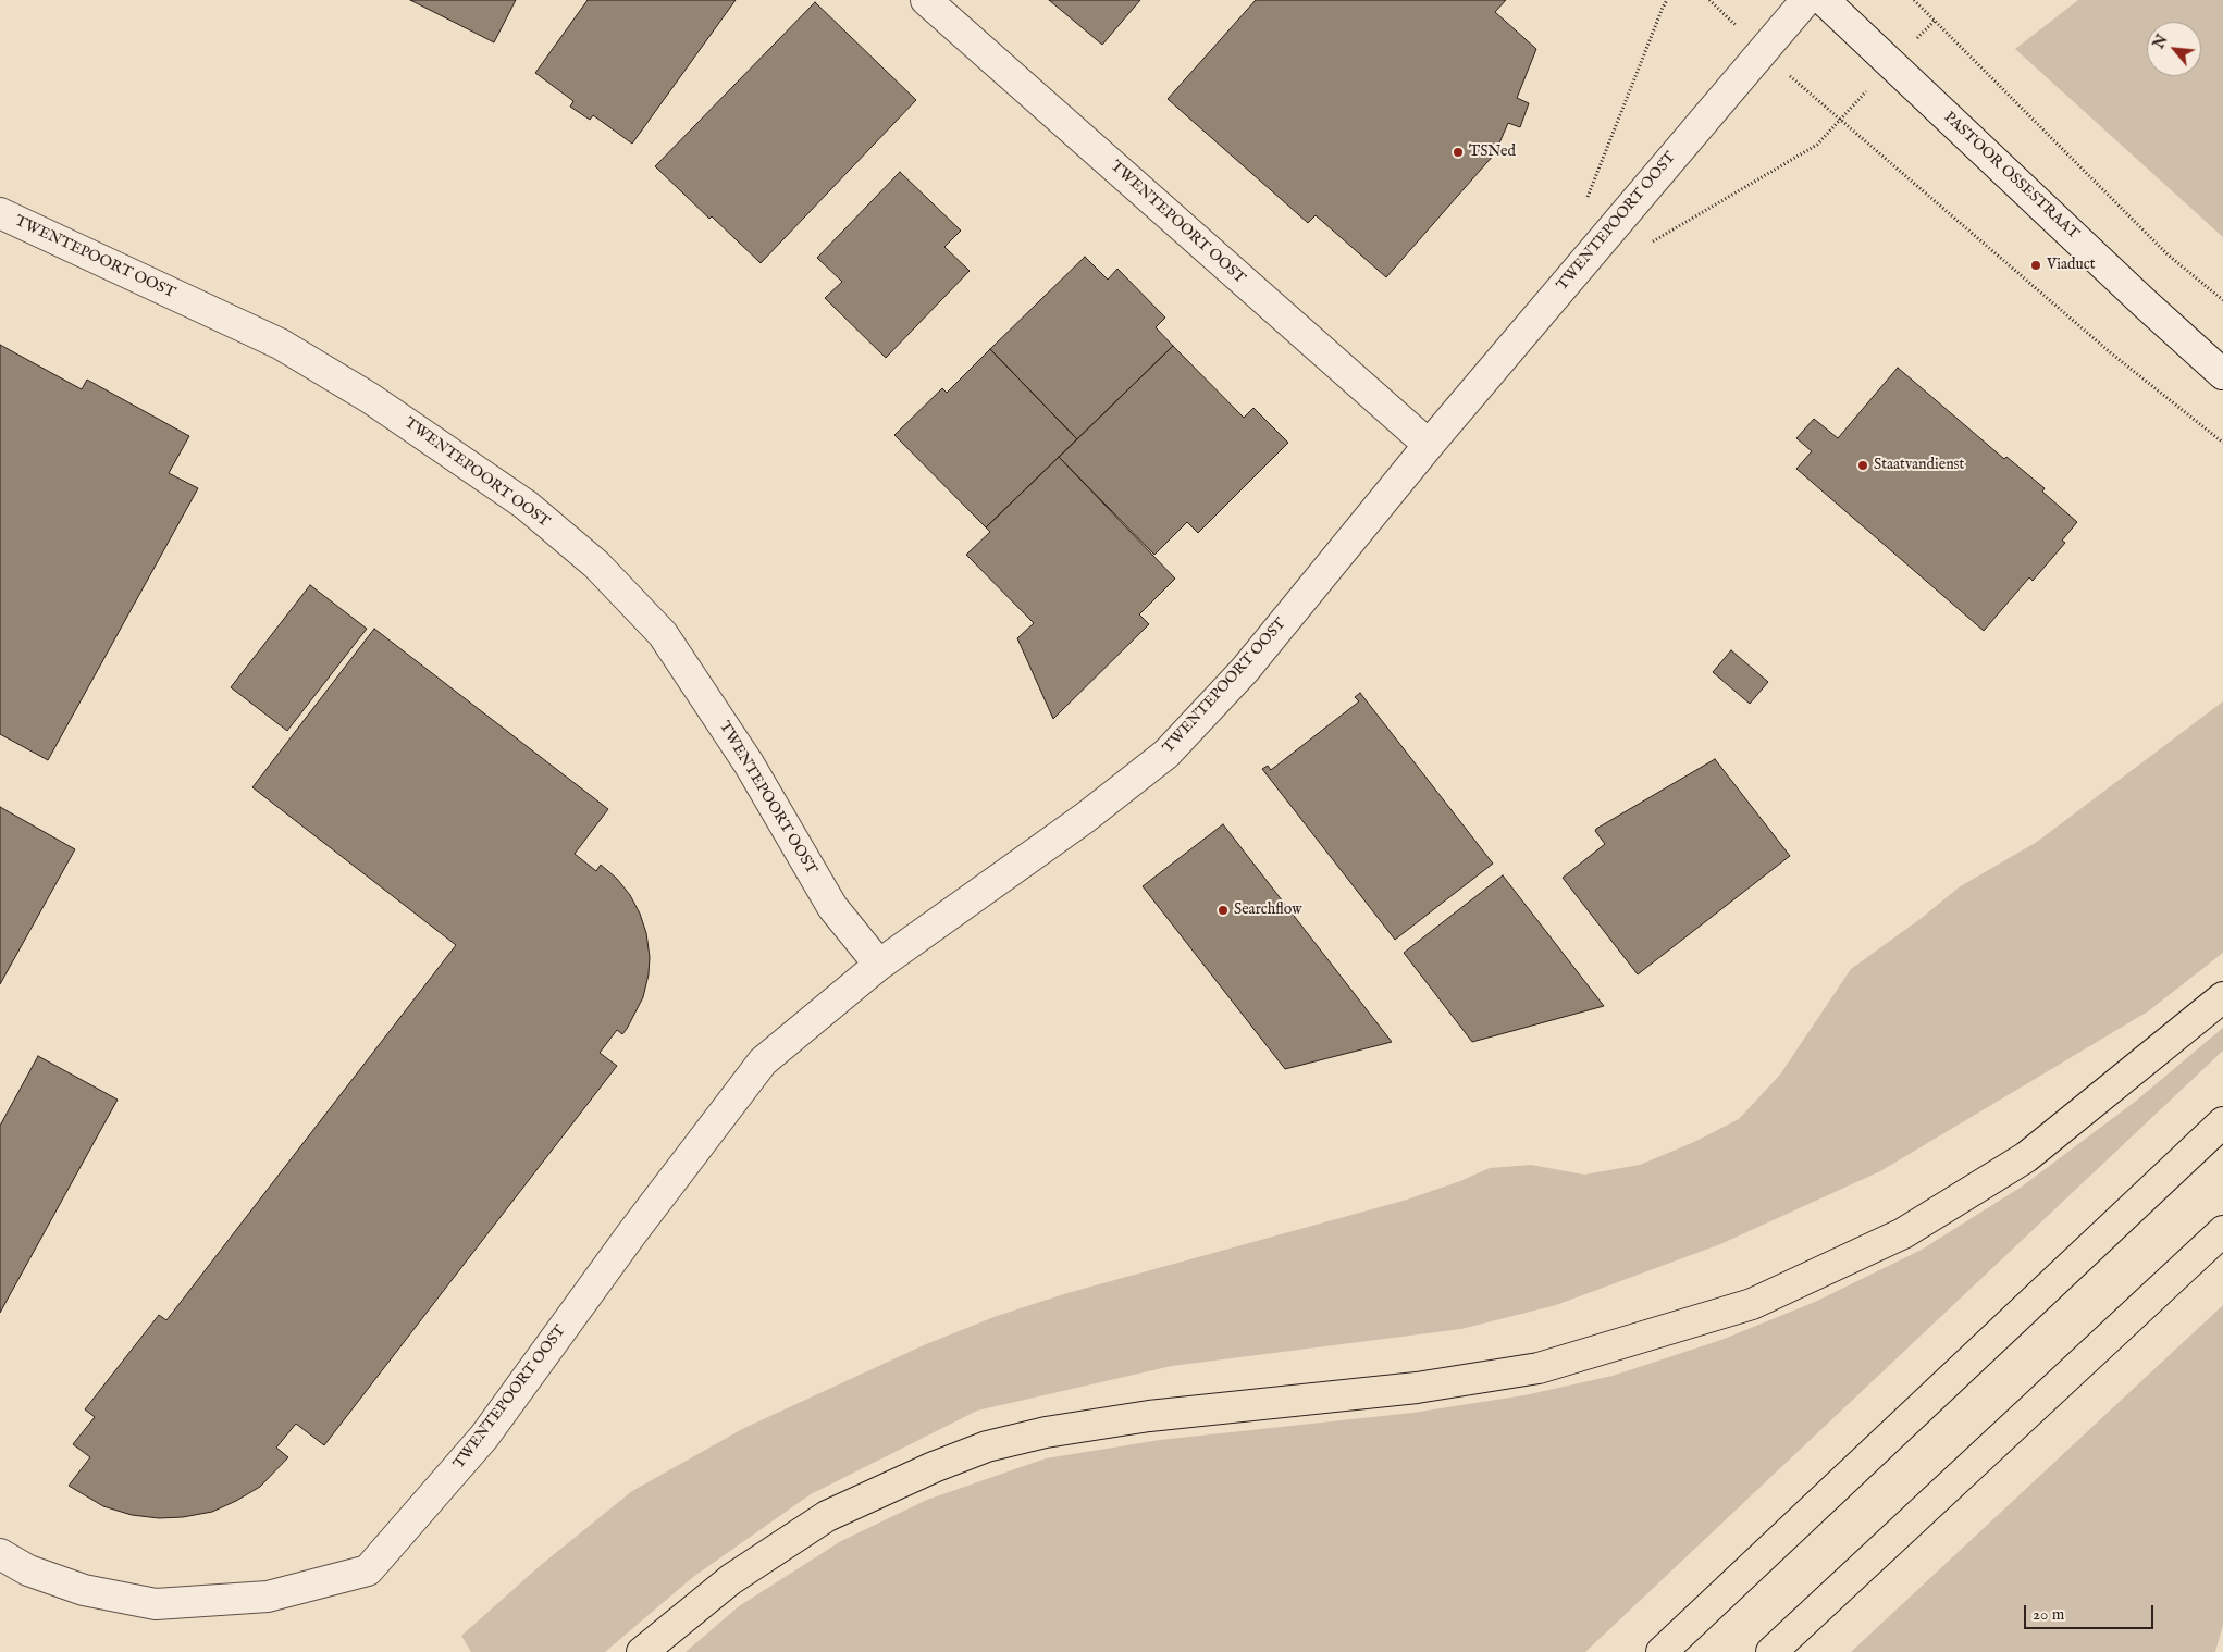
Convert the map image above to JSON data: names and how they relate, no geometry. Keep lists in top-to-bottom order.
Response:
{
  "streets": {
    "street": ["PASTOOR OSSESTRAAT", "TWENTEPOORT OOST"]
  },
  "places": [
    "TSNed",
    "Viaduct",
    "Staatvandienst",
    "Searchflow"
  ],
  "scale_bar": "20 m",
  "north": "top left"
}
